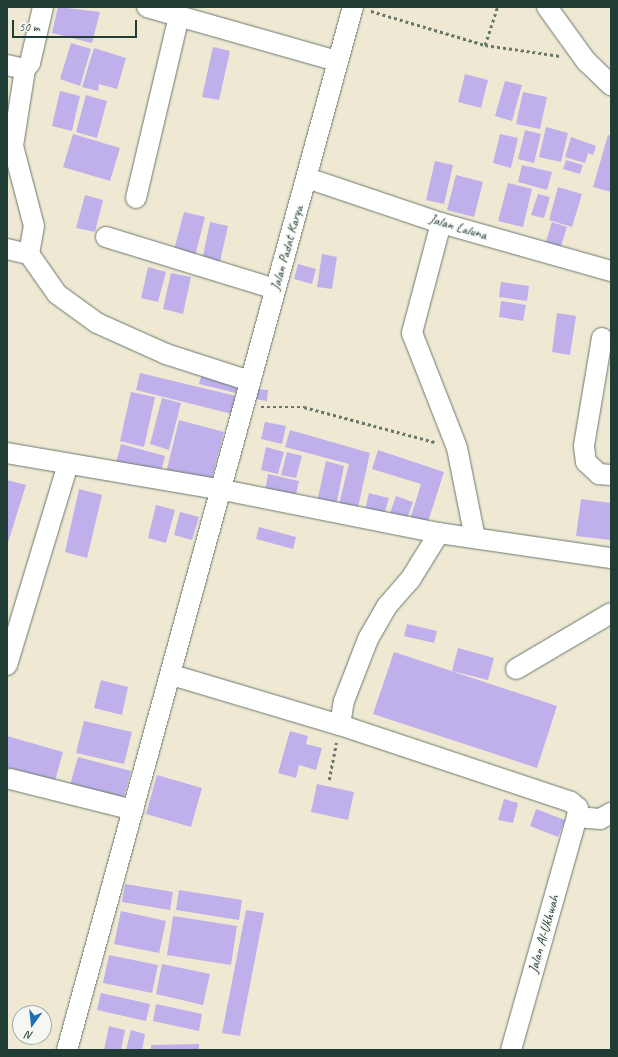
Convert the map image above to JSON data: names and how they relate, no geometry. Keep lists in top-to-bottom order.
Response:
{
  "streets": {
    "street": ["Jalan Laluna", "Jalan Padat Karya", "Jalan Al-Ukhwah"]
  },
  "crossings": [
    ["Jalan Laluna", "Jalan Padat Karya"]
  ],
  "scale_bar": "50 m",
  "north": "bottom"
}
